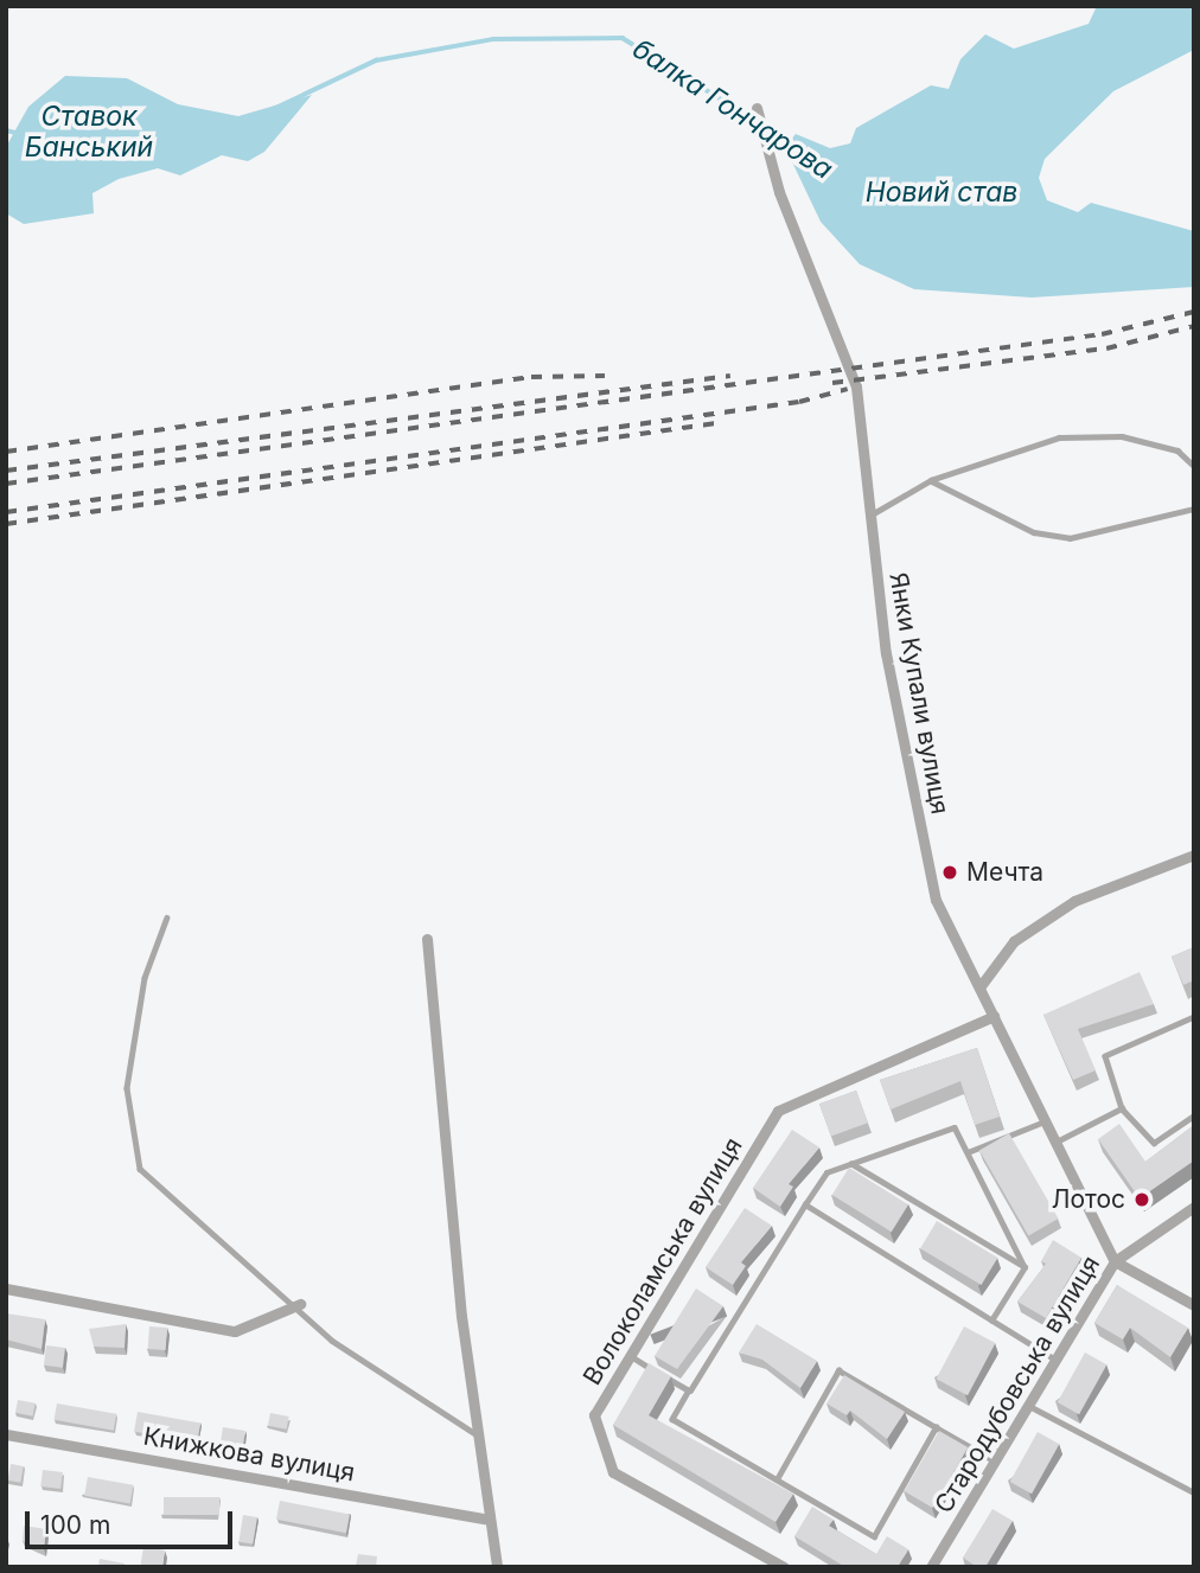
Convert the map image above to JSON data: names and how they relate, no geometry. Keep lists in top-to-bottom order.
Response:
{
  "streets": {
    "street": [
      "Янки Купали вулиця",
      "Волоколамська вулиця",
      "Стародубовська вулиця",
      "Книжкова вулиця"
    ]
  },
  "crossings": [
    ["Янки Купали вулиця", "Волоколамська вулиця"],
    ["Янки Купали вулиця", "Стародубовська вулиця"]
  ],
  "water": ["балка Гончарова", "Ставок Банський", "Новий став"],
  "places": ["Мечта", "Лотос"],
  "scale_bar": "100 m"
}
